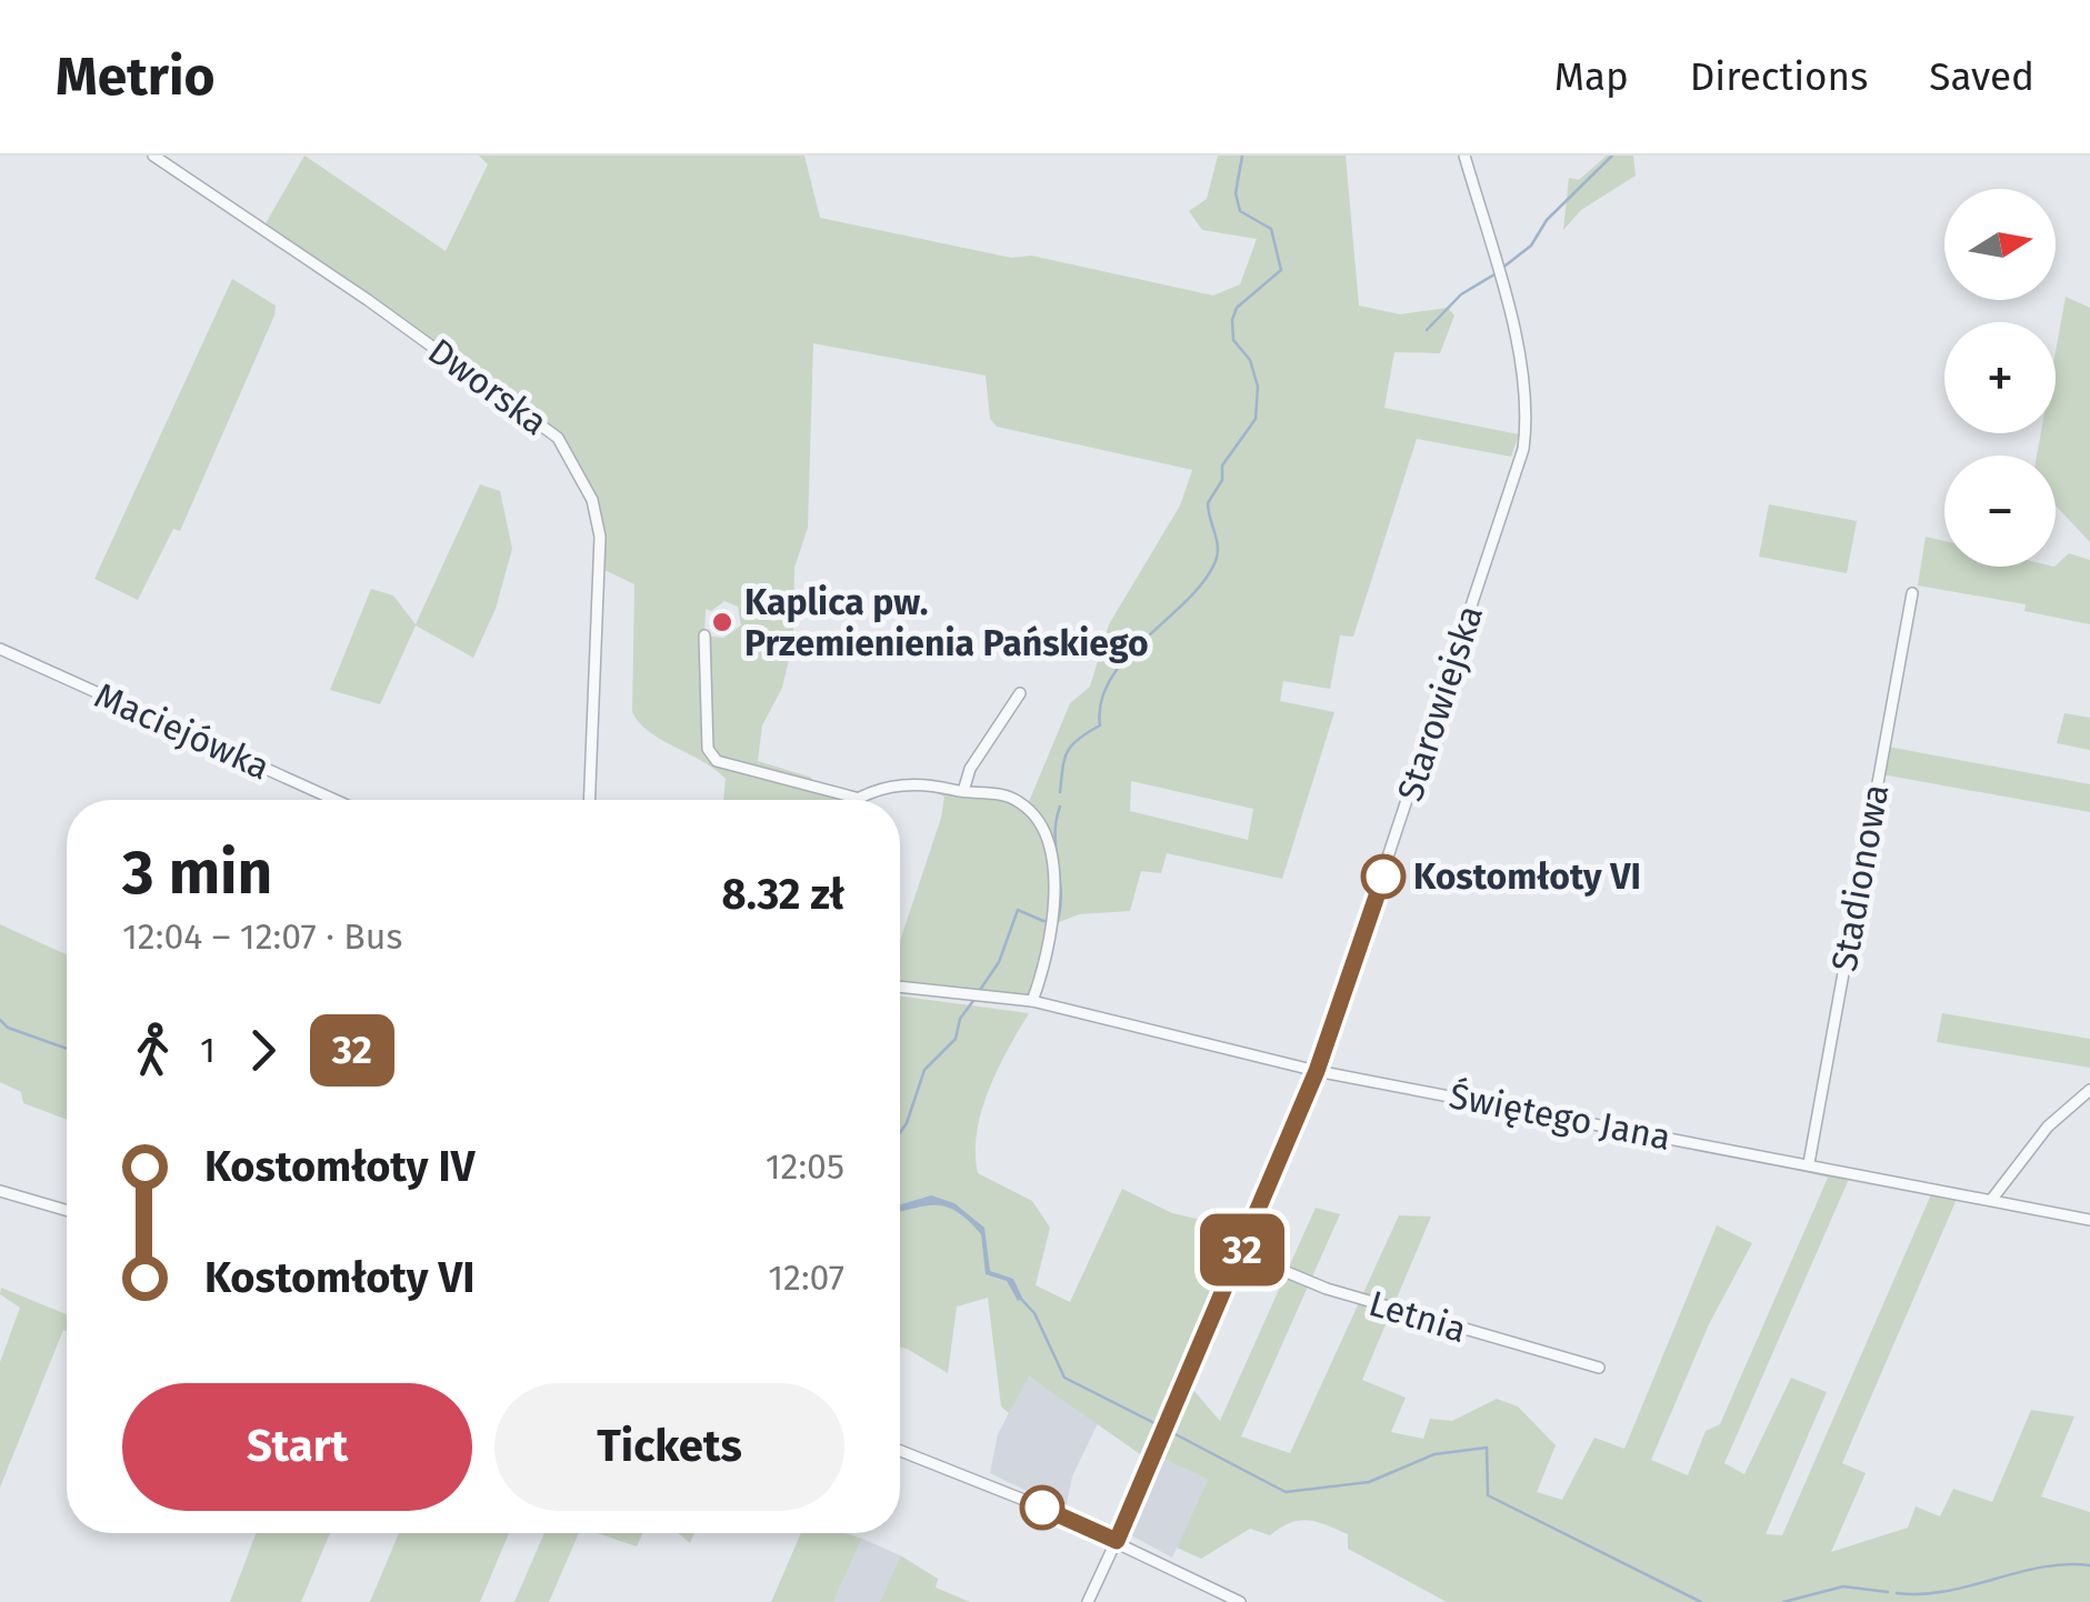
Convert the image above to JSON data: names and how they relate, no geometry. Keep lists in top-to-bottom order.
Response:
{
  "streets": {
    "street": [
      "Dworska",
      "Starowiejska",
      "Maciejówka",
      "Stadionowa",
      "Świętego Jana",
      "Letnia"
    ]
  },
  "crossings": [
    ["Starowiejska", "Świętego Jana"],
    ["Starowiejska", "Letnia"],
    ["Stadionowa", "Świętego Jana"]
  ],
  "places": ["Kaplica pw. Przemienienia Pańskiego", "Kostomłoty VI"],
  "lines": ["bus line 32"],
  "north": "right",
  "page": {
    "header": "Metrio",
    "nav": ["Map", "Directions", "Saved"],
    "on_map": "32",
    "map_buttons": ["+", "−"],
    "heading": ["3 min", "12:04 – 12:07 · Bus", "8.32 zł"],
    "legs": ["1", "32"],
    "list": [
      {
        "name": "Kostomłoty IV",
        "value": "12:05"
      },
      {
        "name": "Kostomłoty VI",
        "value": "12:07"
      }
    ],
    "buttons": ["Start", "Tickets"]
  }
}
